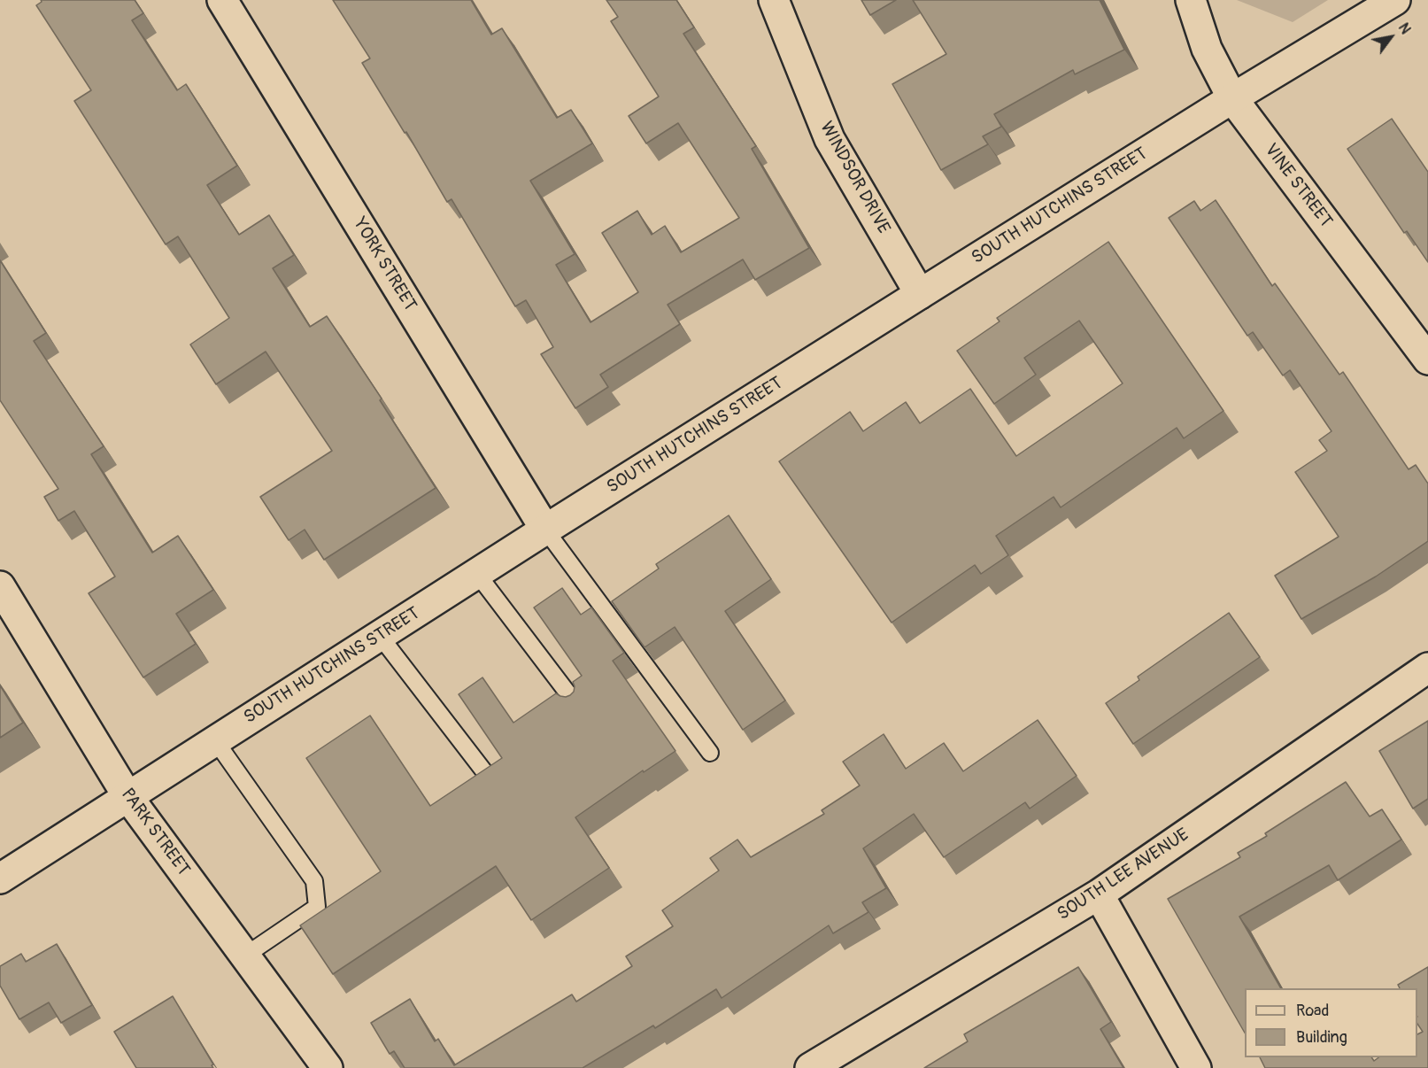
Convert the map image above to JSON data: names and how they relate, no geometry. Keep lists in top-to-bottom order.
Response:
{
  "streets": {
    "street": [
      "WINDSOR DRIVE",
      "VINE STREET",
      "SOUTH HUTCHINS STREET",
      "YORK STREET",
      "PARK STREET",
      "SOUTH LEE AVENUE"
    ]
  },
  "crossings": [
    ["WINDSOR DRIVE", "SOUTH HUTCHINS STREET"],
    ["VINE STREET", "SOUTH HUTCHINS STREET"],
    ["SOUTH HUTCHINS STREET", "YORK STREET"],
    ["SOUTH HUTCHINS STREET", "PARK STREET"]
  ],
  "legend": ["Road", "Building"],
  "north": "top right"
}
